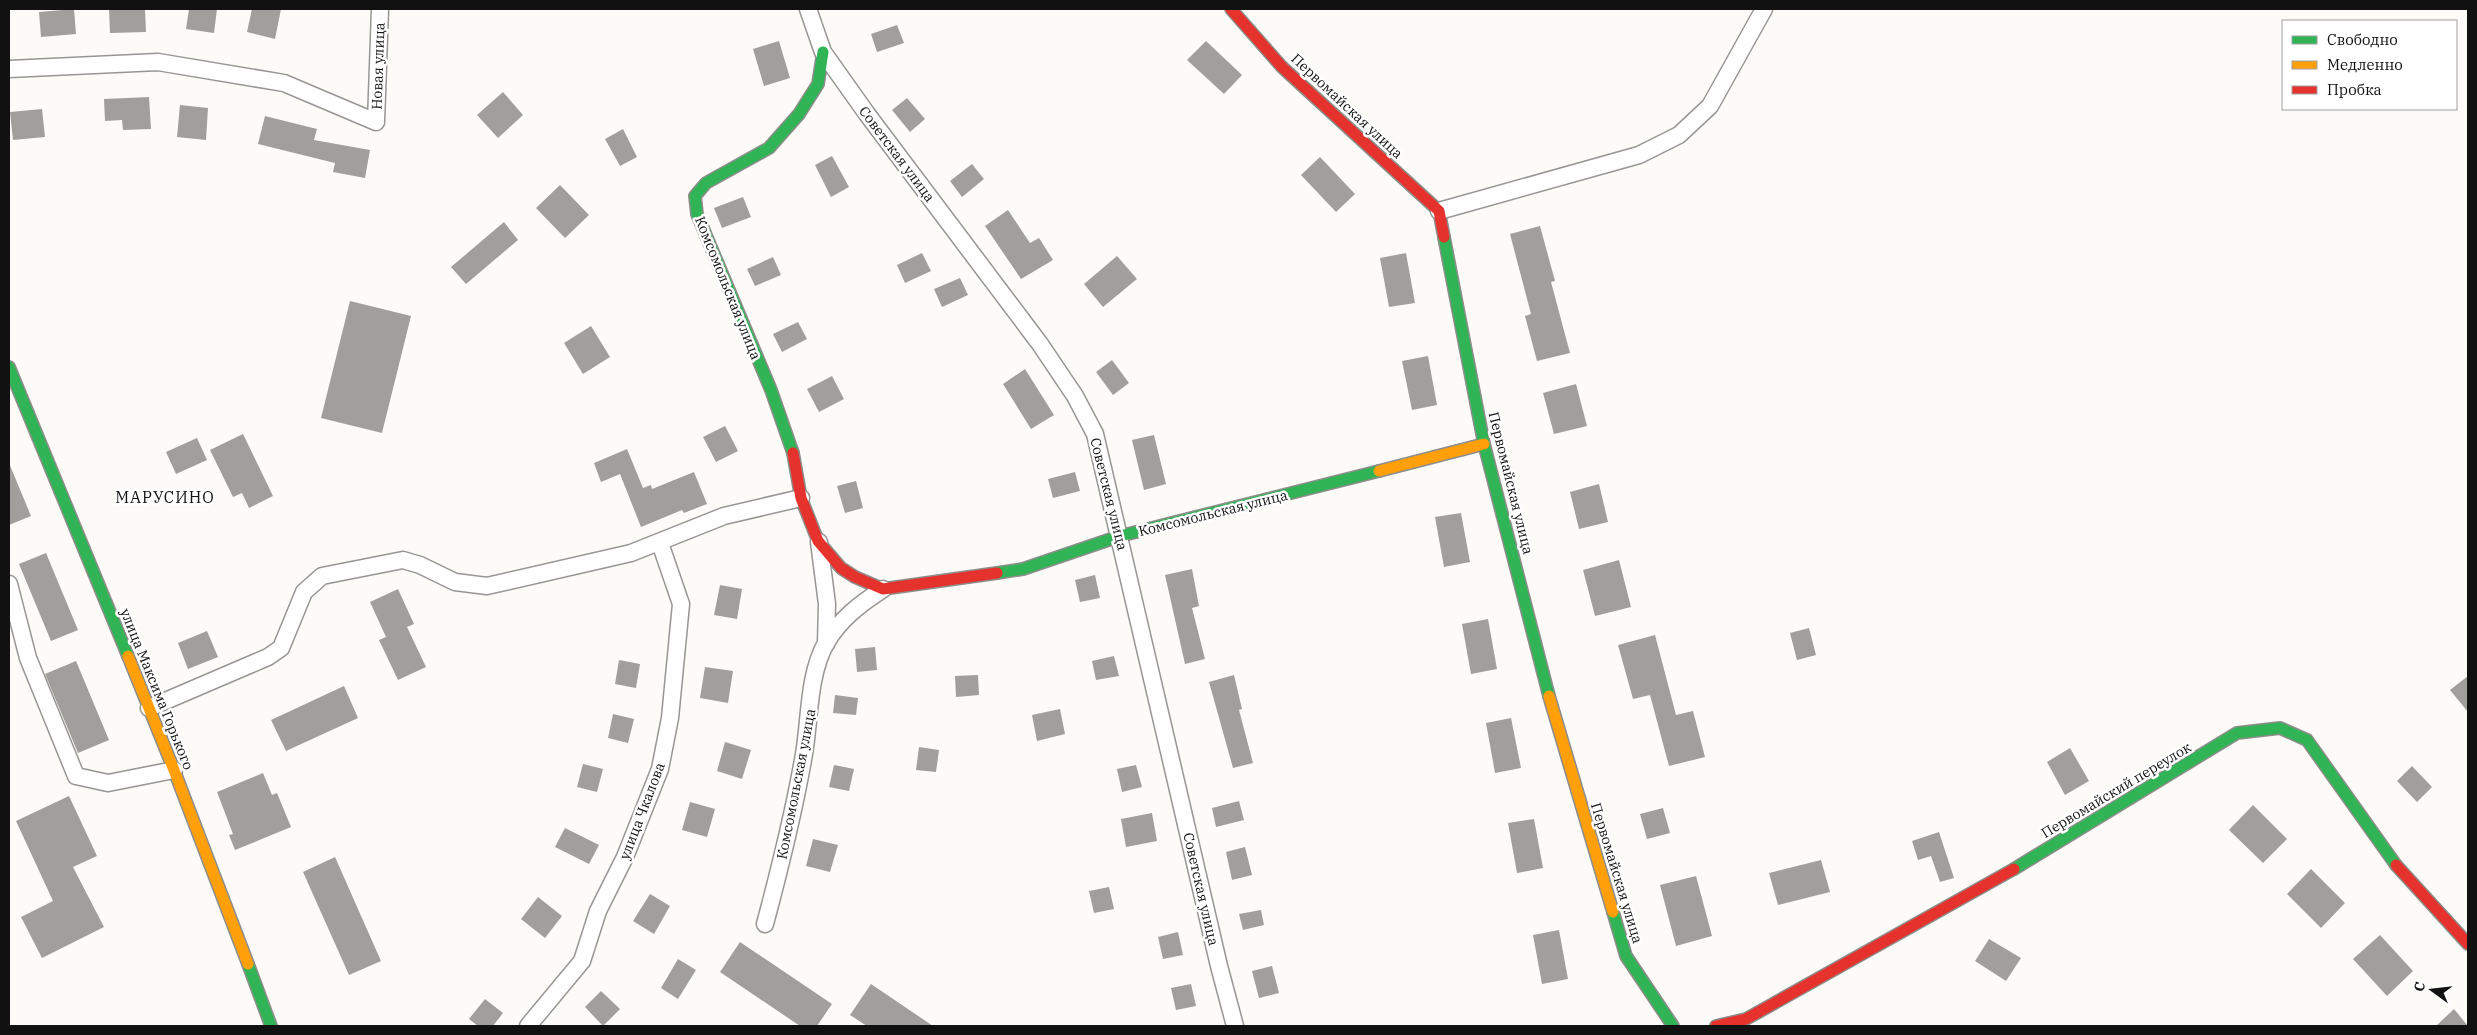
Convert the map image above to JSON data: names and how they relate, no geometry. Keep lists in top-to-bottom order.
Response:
{
  "streets": {
    "street": [
      "Новая улица",
      "Первомайская улица",
      "Советская улица",
      "Комсомольская улица",
      "улица Максима Горького",
      "Первомайский переулок",
      "улица Чкалова"
    ]
  },
  "crossings": [
    ["Первомайская улица", "Комсомольская улица"],
    ["Советская улица", "Комсомольская улица"]
  ],
  "districts": ["МАРУСИНО"],
  "legend": ["Свободно", "Медленно", "Пробка"],
  "north": "left"
}
